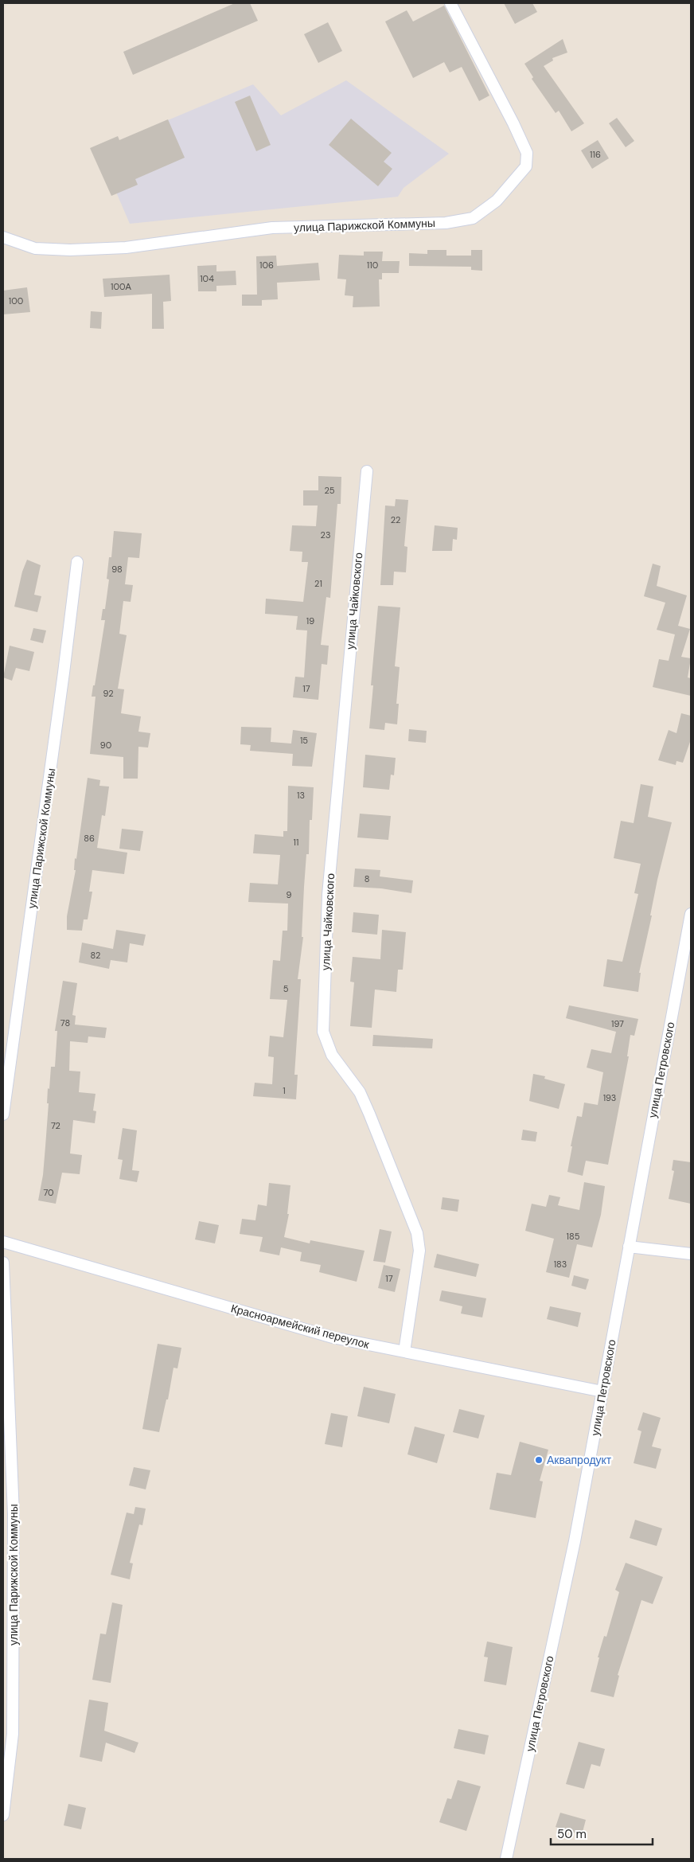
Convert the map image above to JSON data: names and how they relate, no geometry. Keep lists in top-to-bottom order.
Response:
{
  "streets": {
    "street": [
      "улица Парижской Коммуны",
      "улица Чайковского",
      "улица Петровского",
      "Красноармейский переулок"
    ]
  },
  "crossings": [
    ["улица Чайковского", "Красноармейский переулок"],
    ["улица Петровского", "Красноармейский переулок"]
  ],
  "places": ["Аквапродукт"],
  "house_numbers": [
    "116",
    "106",
    "110",
    "104",
    "100А",
    "100",
    "25",
    "22",
    "23",
    "98",
    "21",
    "19",
    "17",
    "92",
    "15",
    "90",
    "13",
    "86",
    "11",
    "8",
    "9",
    "82",
    "5",
    "78",
    "197",
    "1",
    "193",
    "72",
    "70",
    "185",
    "183",
    "17"
  ],
  "scale_bar": "50 m"
}
